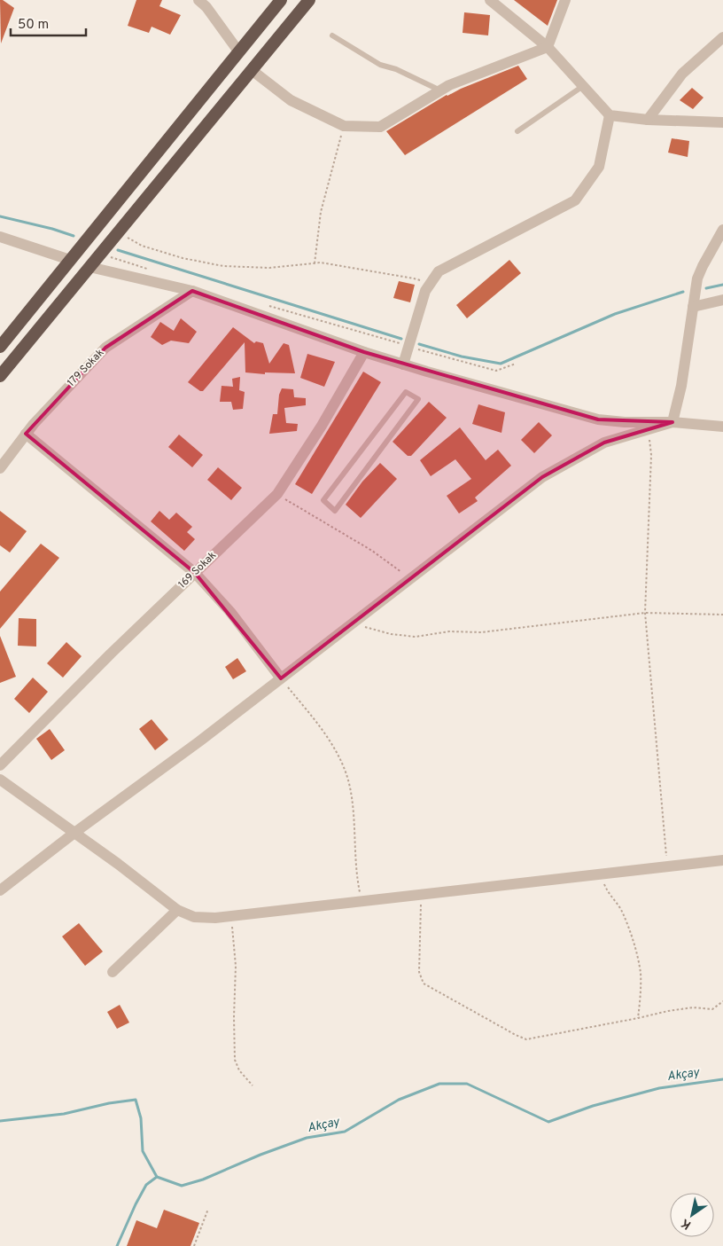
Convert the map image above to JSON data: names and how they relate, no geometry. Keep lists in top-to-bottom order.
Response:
{
  "streets": {
    "street": ["179 Sokak", "169 Sokak"]
  },
  "water": ["Akçay"],
  "scale_bar": "50 m",
  "north": "bottom left"
}
